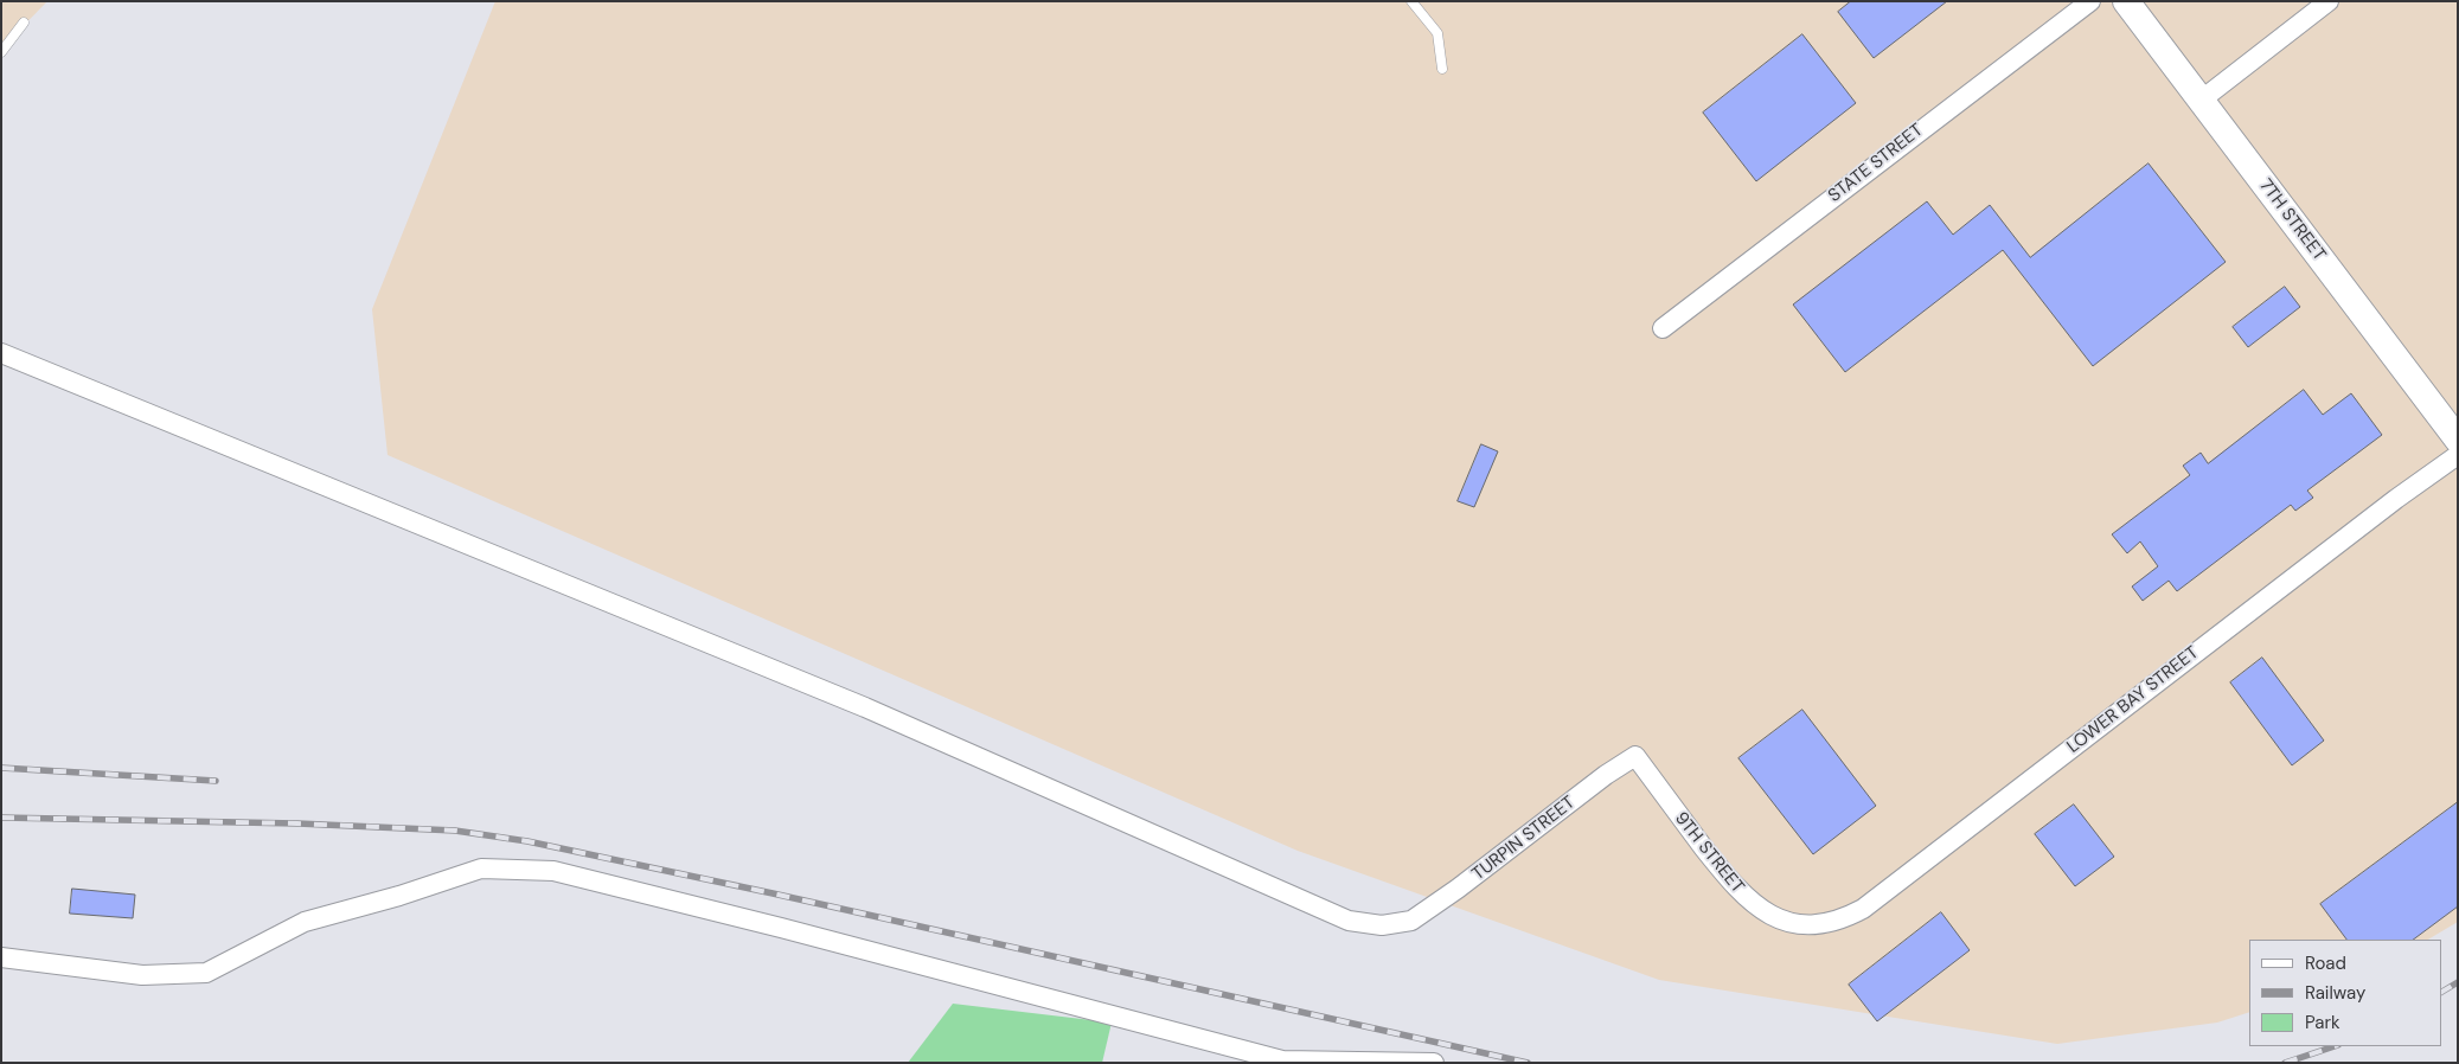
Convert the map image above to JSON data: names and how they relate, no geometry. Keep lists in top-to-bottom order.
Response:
{
  "streets": {
    "street": [
      "STATE STREET",
      "7TH STREET",
      "LOWER BAY STREET",
      "TURPIN STREET",
      "9TH STREET"
    ]
  },
  "crossings": [
    ["LOWER BAY STREET", "9TH STREET"],
    ["TURPIN STREET", "9TH STREET"]
  ],
  "legend": ["Road", "Railway", "Park"]
}
